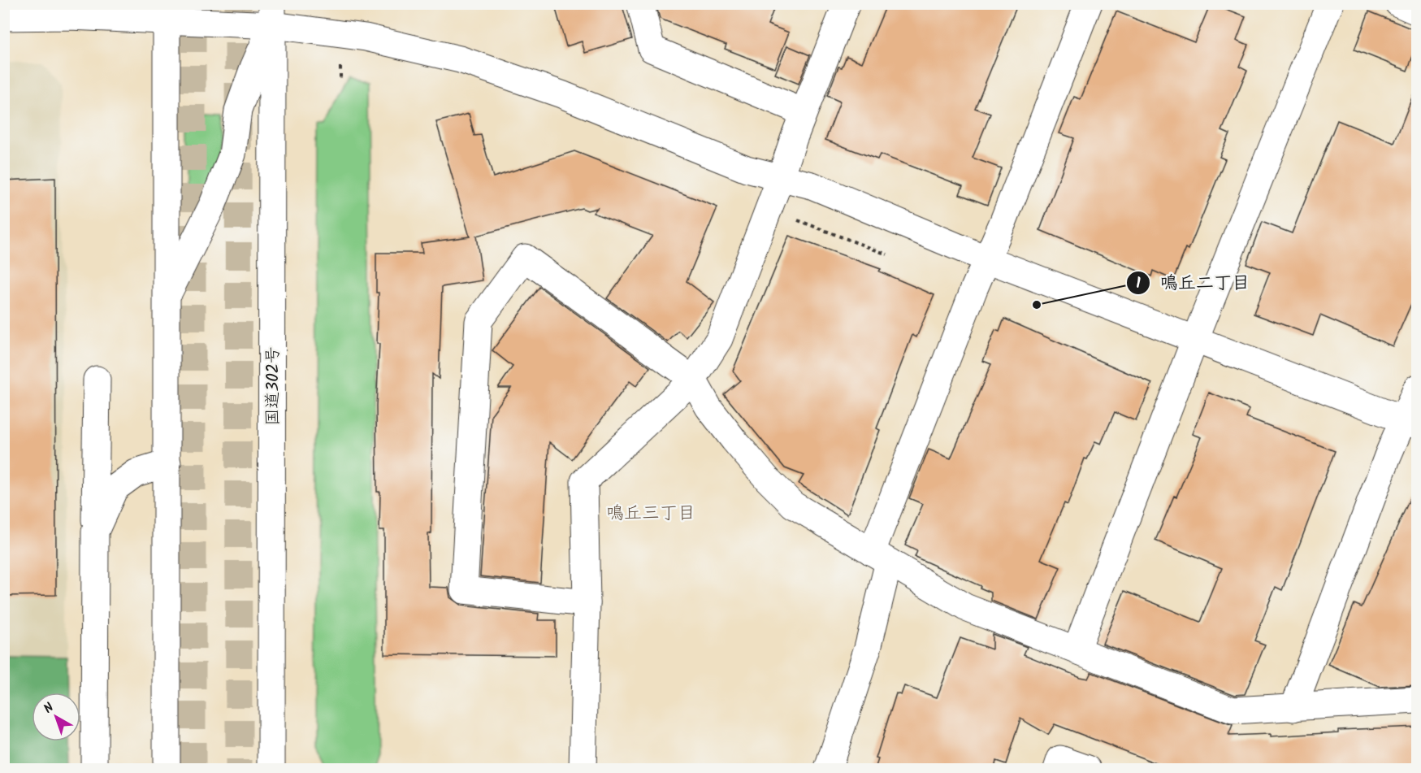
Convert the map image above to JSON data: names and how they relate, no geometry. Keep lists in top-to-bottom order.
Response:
{
  "streets": {
    "main road": ["国道302号"]
  },
  "districts": ["鳴丘三丁目"],
  "places": ["鳴丘二丁目"],
  "north": "top left"
}
